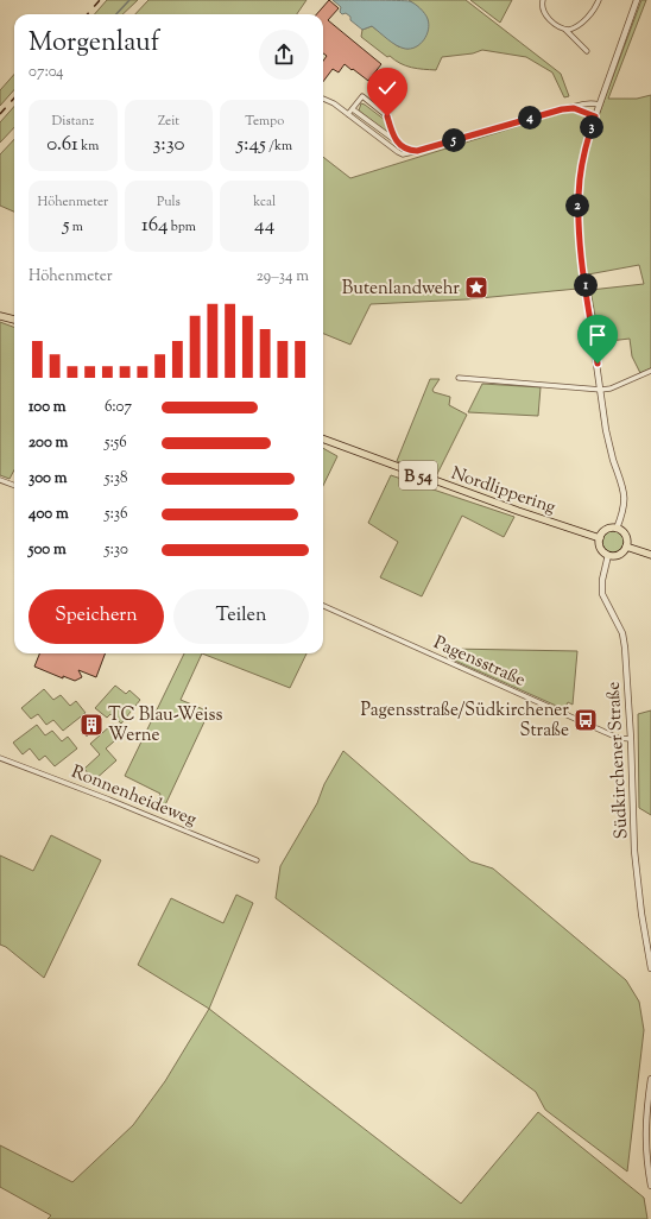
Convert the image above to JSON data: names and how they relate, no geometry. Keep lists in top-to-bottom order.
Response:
{
  "streets": {
    "main road": ["B 54", "Nordlippering"],
    "street": ["Pagensstraße", "Südkirchener Straße", "Ronnenheideweg"]
  },
  "crossings": [
    ["Nordlippering", "Südkirchener Straße"],
    ["Pagensstraße", "Südkirchener Straße"]
  ],
  "places": {
    "place": ["Butenlandwehr"],
    "bus stop": ["Pagensstraße/Südkirchener Straße"],
    "building": ["TC Blau-Weiss Werne"]
  },
  "page": {
    "heading": ["Morgenlauf", "07:04"],
    "stats": [
      ["Distanz", "0.61 km"],
      ["Zeit", "3:30"],
      ["Tempo", "5:45 /km"],
      ["Höhenmeter", "5 m"],
      ["Puls", "164 bpm"],
      ["kcal", "44"]
    ],
    "pins": [
      "4",
      "3",
      "5",
      "2",
      "1"
    ],
    "chart": ["Höhenmeter", "29–34 m"],
    "list": [
      {
        "name": "100 m",
        "note": "6:07"
      },
      {
        "name": "200 m",
        "note": "5:56"
      },
      {
        "name": "300 m",
        "note": "5:38"
      },
      {
        "name": "400 m",
        "note": "5:36"
      },
      {
        "name": "500 m",
        "note": "5:30"
      }
    ],
    "buttons": ["Speichern", "Teilen"]
  }
}
